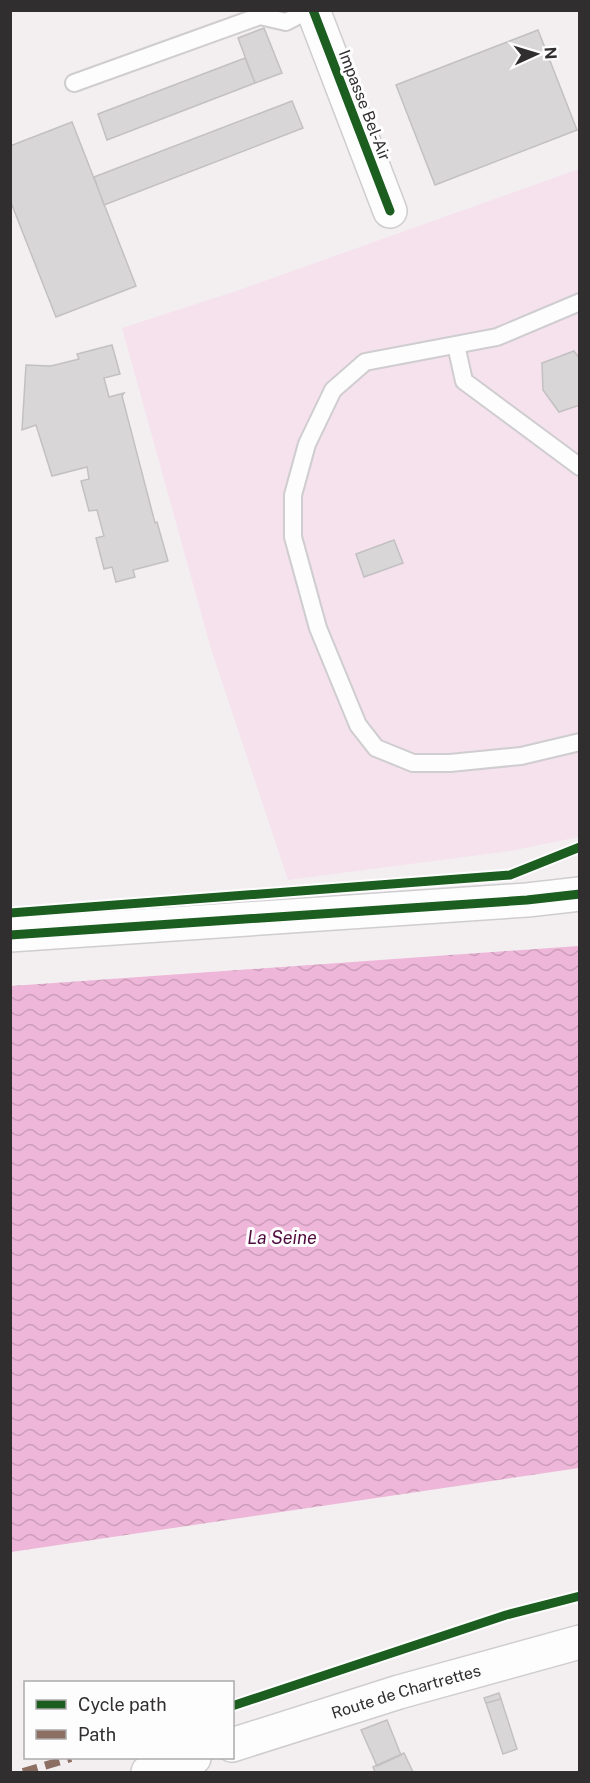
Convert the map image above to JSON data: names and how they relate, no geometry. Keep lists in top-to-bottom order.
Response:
{
  "streets": {
    "street": ["Impasse Bel-Air", "Route de Chartrettes"]
  },
  "water": ["La Seine"],
  "legend": ["Cycle path", "Path"],
  "north": "right"
}
